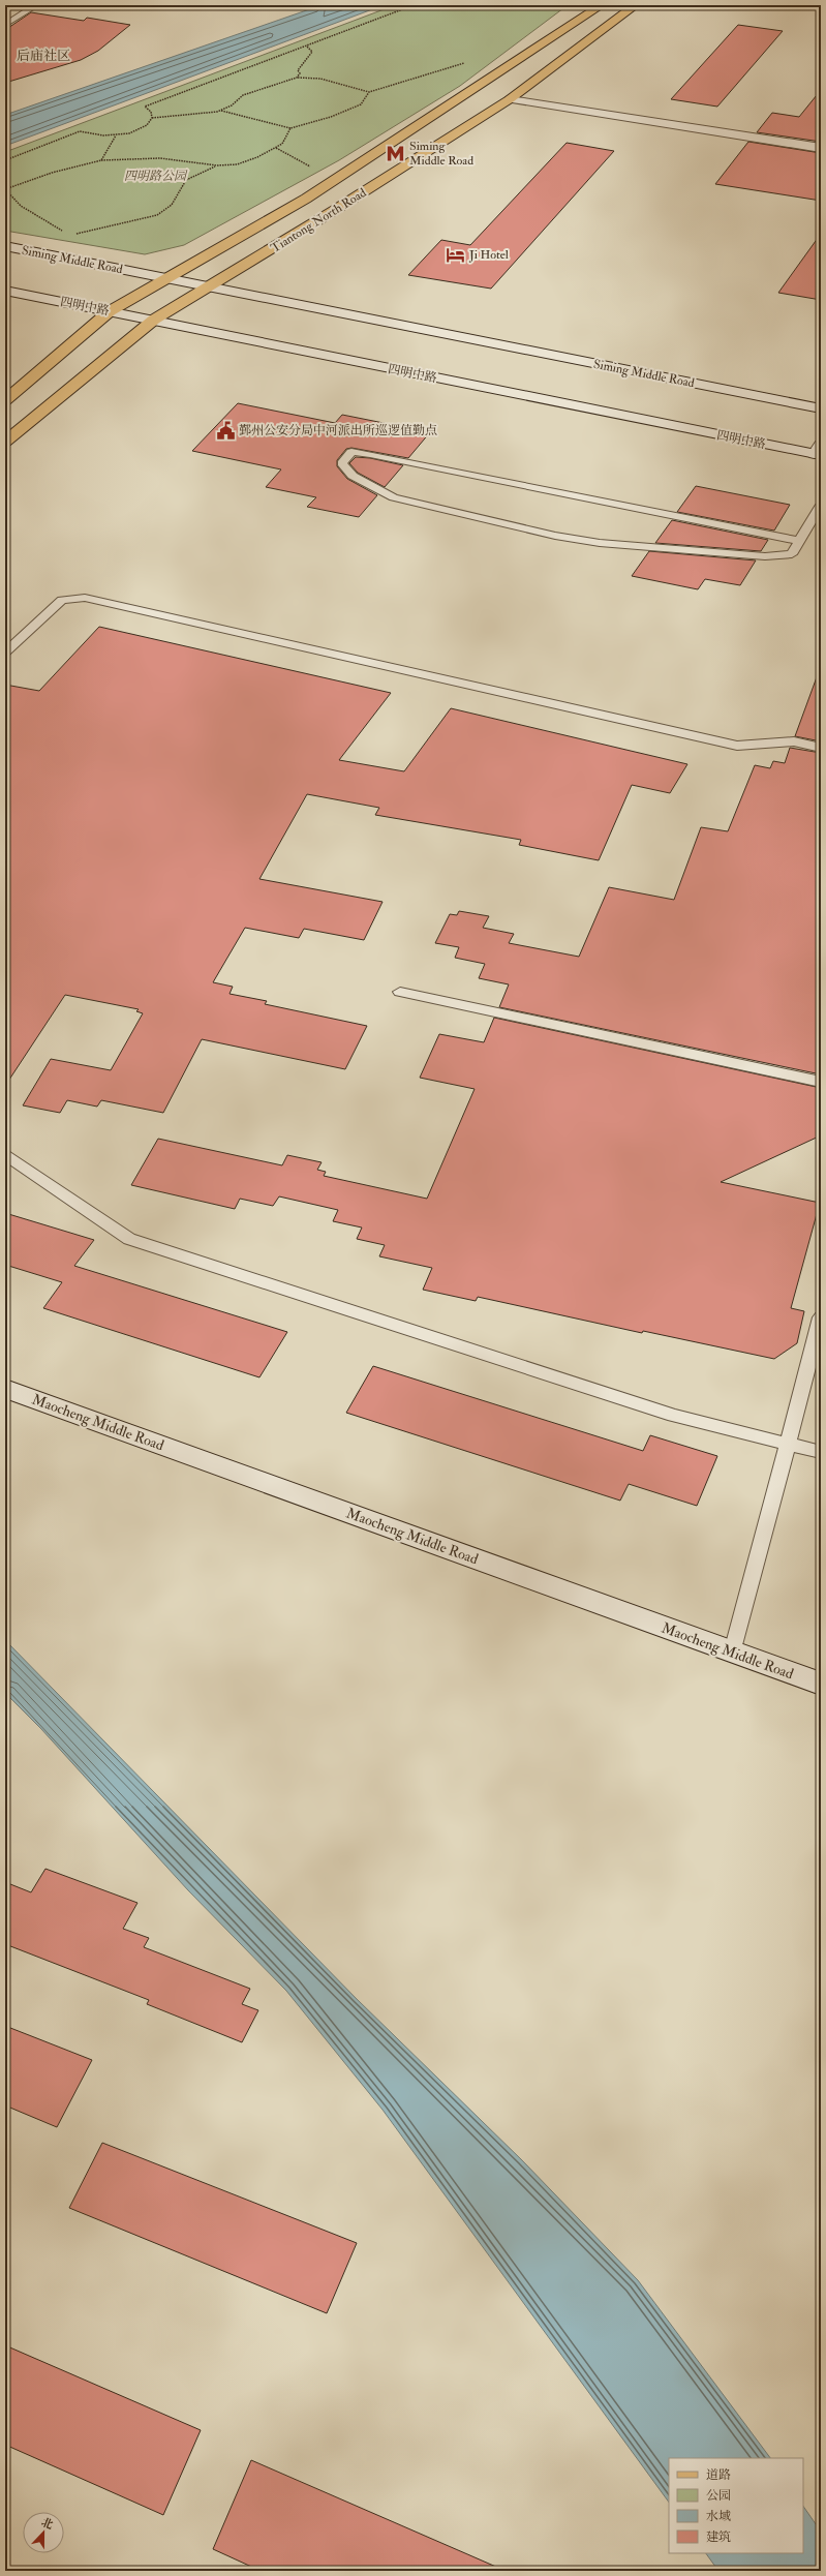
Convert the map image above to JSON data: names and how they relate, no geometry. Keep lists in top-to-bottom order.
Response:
{
  "streets": {
    "main road": [
      "Tiantong North Road",
      "Siming Middle Road",
      "四明中路",
      "Maocheng Middle Road"
    ]
  },
  "crossings": [
    ["Tiantong North Road", "Siming Middle Road"],
    ["Tiantong North Road", "四明中路"]
  ],
  "districts": ["后庙社区"],
  "parks": ["四明路公园"],
  "places": {
    "metro station": ["Siming Middle Road"],
    "hotel": ["Ji Hotel"],
    "public building": ["鄞州公安分局中河派出所巡逻值勤点"]
  },
  "legend": [
    "道路",
    "公园",
    "水域",
    "建筑"
  ],
  "north": "top"
}
